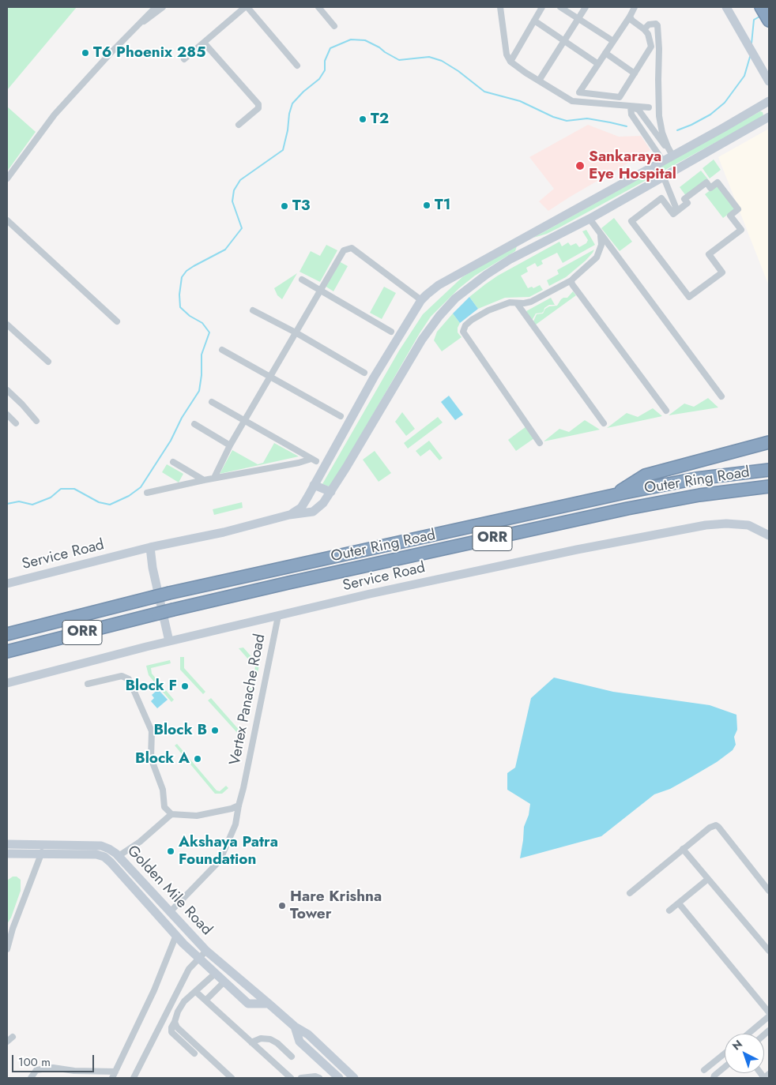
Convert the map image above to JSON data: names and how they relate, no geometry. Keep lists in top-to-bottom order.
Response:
{
  "streets": {
    "highway": ["Outer Ring Road", "ORR"],
    "main road": ["Service Road", "Golden Mile Road"],
    "street": ["Vertex Panache Road"]
  },
  "crossings": [
    ["Service Road", "Vertex Panache Road"],
    ["Vertex Panache Road", "Golden Mile Road"]
  ],
  "places": [
    "T6 Phoenix 285",
    "T2",
    "Sankaraya Eye Hospital",
    "T1",
    "T3",
    "Block F",
    "Block B",
    "Block A",
    "Akshaya Patra Foundation",
    "Hare Krishna Tower"
  ],
  "scale_bar": "100 m",
  "north": "top left"
}
